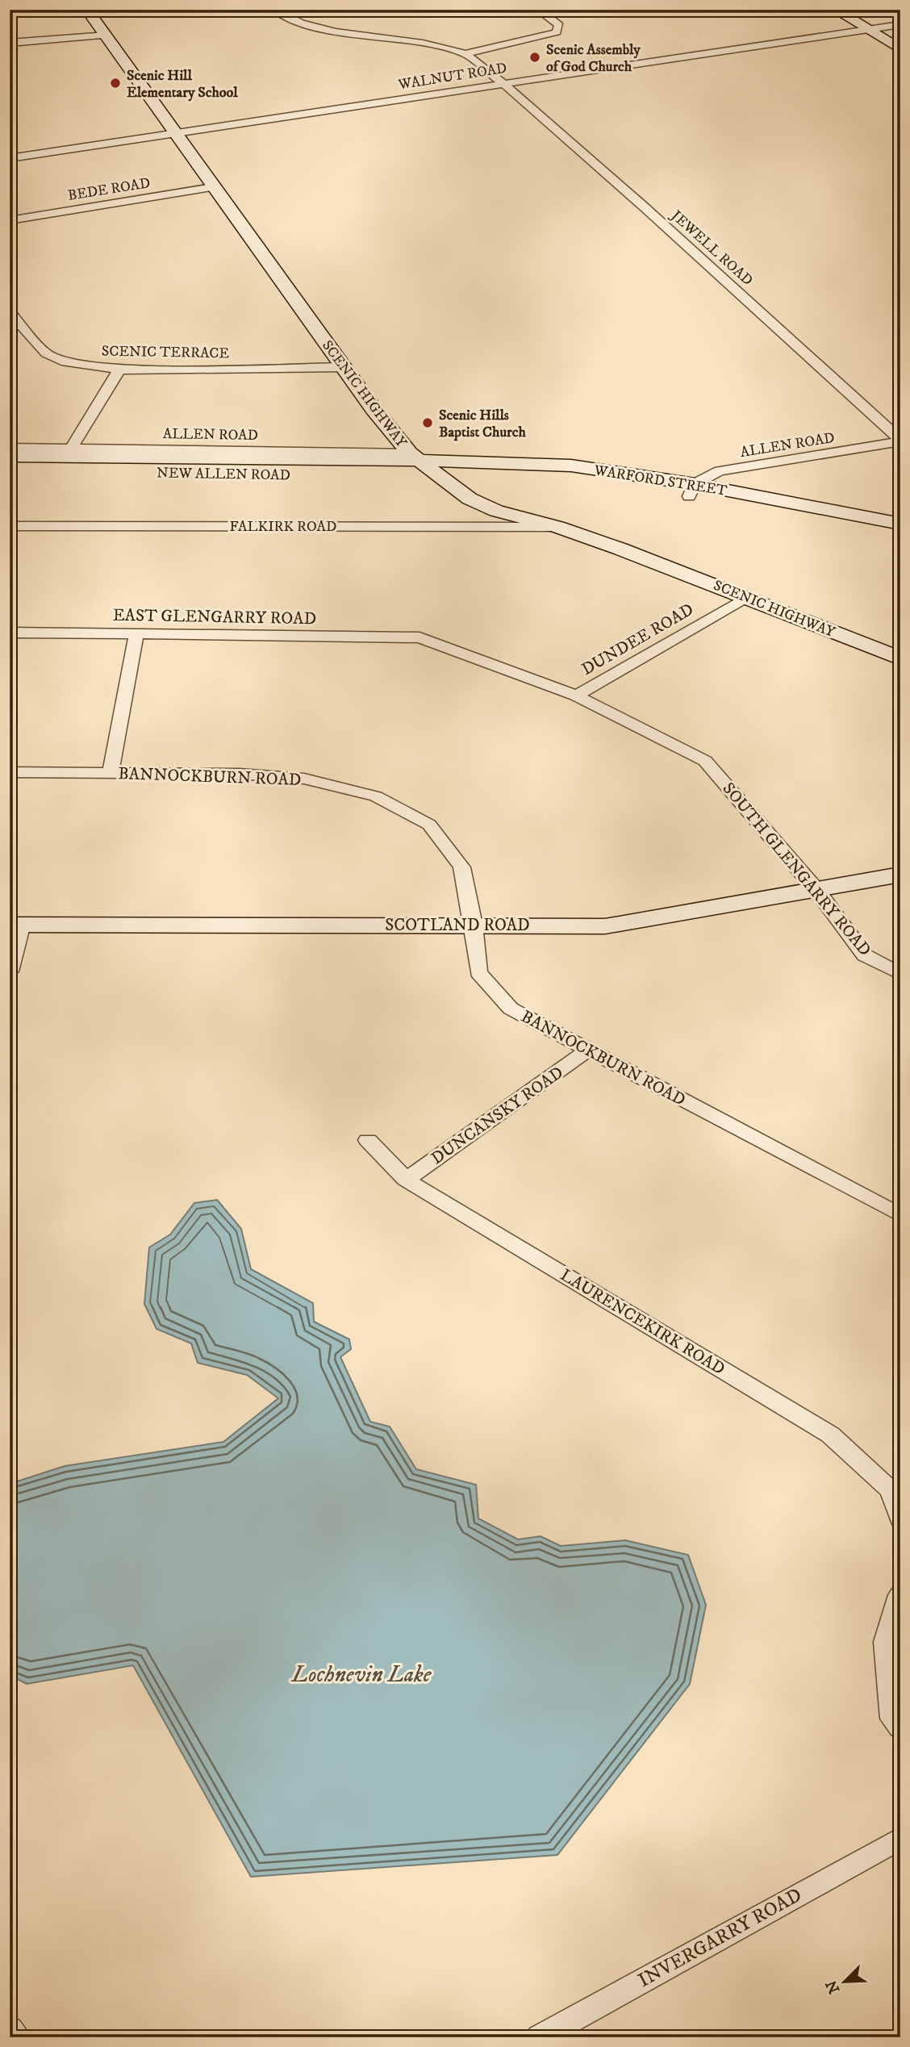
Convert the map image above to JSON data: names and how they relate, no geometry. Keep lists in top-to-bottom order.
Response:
{
  "streets": {
    "street": [
      "WALNUT ROAD",
      "BEDE ROAD",
      "JEWELL ROAD",
      "SCENIC TERRACE",
      "SCENIC HIGHWAY",
      "ALLEN ROAD",
      "NEW ALLEN ROAD",
      "WARFORD STREET",
      "FALKIRK ROAD",
      "EAST GLENGARRY ROAD",
      "DUNDEE ROAD",
      "BANNOCKBURN ROAD",
      "SOUTH GLENGARRY ROAD",
      "SCOTLAND ROAD",
      "DUNCANSKY ROAD",
      "LAURENCEKIRK ROAD",
      "INVERGARRY ROAD"
    ]
  },
  "crossings": [
    ["WALNUT ROAD", "JEWELL ROAD"],
    ["WALNUT ROAD", "SCENIC HIGHWAY"],
    ["BEDE ROAD", "SCENIC HIGHWAY"],
    ["JEWELL ROAD", "ALLEN ROAD"],
    ["SCENIC TERRACE", "SCENIC HIGHWAY"],
    ["SCENIC HIGHWAY", "ALLEN ROAD"],
    ["SCENIC HIGHWAY", "NEW ALLEN ROAD"],
    ["SCENIC HIGHWAY", "WARFORD STREET"],
    ["SCENIC HIGHWAY", "FALKIRK ROAD"],
    ["SCENIC HIGHWAY", "DUNDEE ROAD"],
    ["ALLEN ROAD", "NEW ALLEN ROAD"],
    ["ALLEN ROAD", "WARFORD STREET"],
    ["NEW ALLEN ROAD", "WARFORD STREET"],
    ["EAST GLENGARRY ROAD", "SOUTH GLENGARRY ROAD"],
    ["DUNDEE ROAD", "SOUTH GLENGARRY ROAD"],
    ["BANNOCKBURN ROAD", "SCOTLAND ROAD"],
    ["BANNOCKBURN ROAD", "DUNCANSKY ROAD"],
    ["SOUTH GLENGARRY ROAD", "SCOTLAND ROAD"],
    ["DUNCANSKY ROAD", "LAURENCEKIRK ROAD"]
  ],
  "water": ["Lochnevin Lake"],
  "places": ["Scenic Assembly of God Church", "Scenic Hill Elementary School", "Scenic Hills Baptist Church"],
  "north": "bottom left"
}
